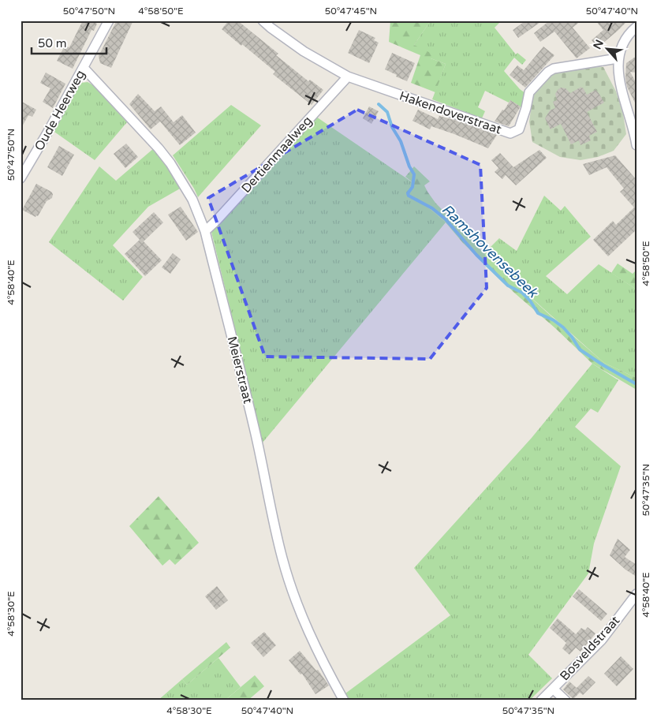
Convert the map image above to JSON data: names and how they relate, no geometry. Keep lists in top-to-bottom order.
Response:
{
  "streets": {
    "street": [
      "Oude Heerweg",
      "Hakendoverstraat",
      "Dertienmaalweg",
      "Meierstraat",
      "Bosveldstraat"
    ]
  },
  "crossings": [
    ["Oude Heerweg", "Meierstraat"],
    ["Hakendoverstraat", "Dertienmaalweg"],
    ["Dertienmaalweg", "Meierstraat"]
  ],
  "water": ["Ramshovensebeek"],
  "scale_bar": "50 m",
  "north": "top left",
  "coordinates": [
    "50°47'50\"N",
    "4°58'50\"E",
    "50°47'45\"N",
    "50°47'40\"N",
    "4°58'40\"E",
    "50°47'35\"N",
    "4°58'30\"E"
  ]
}
